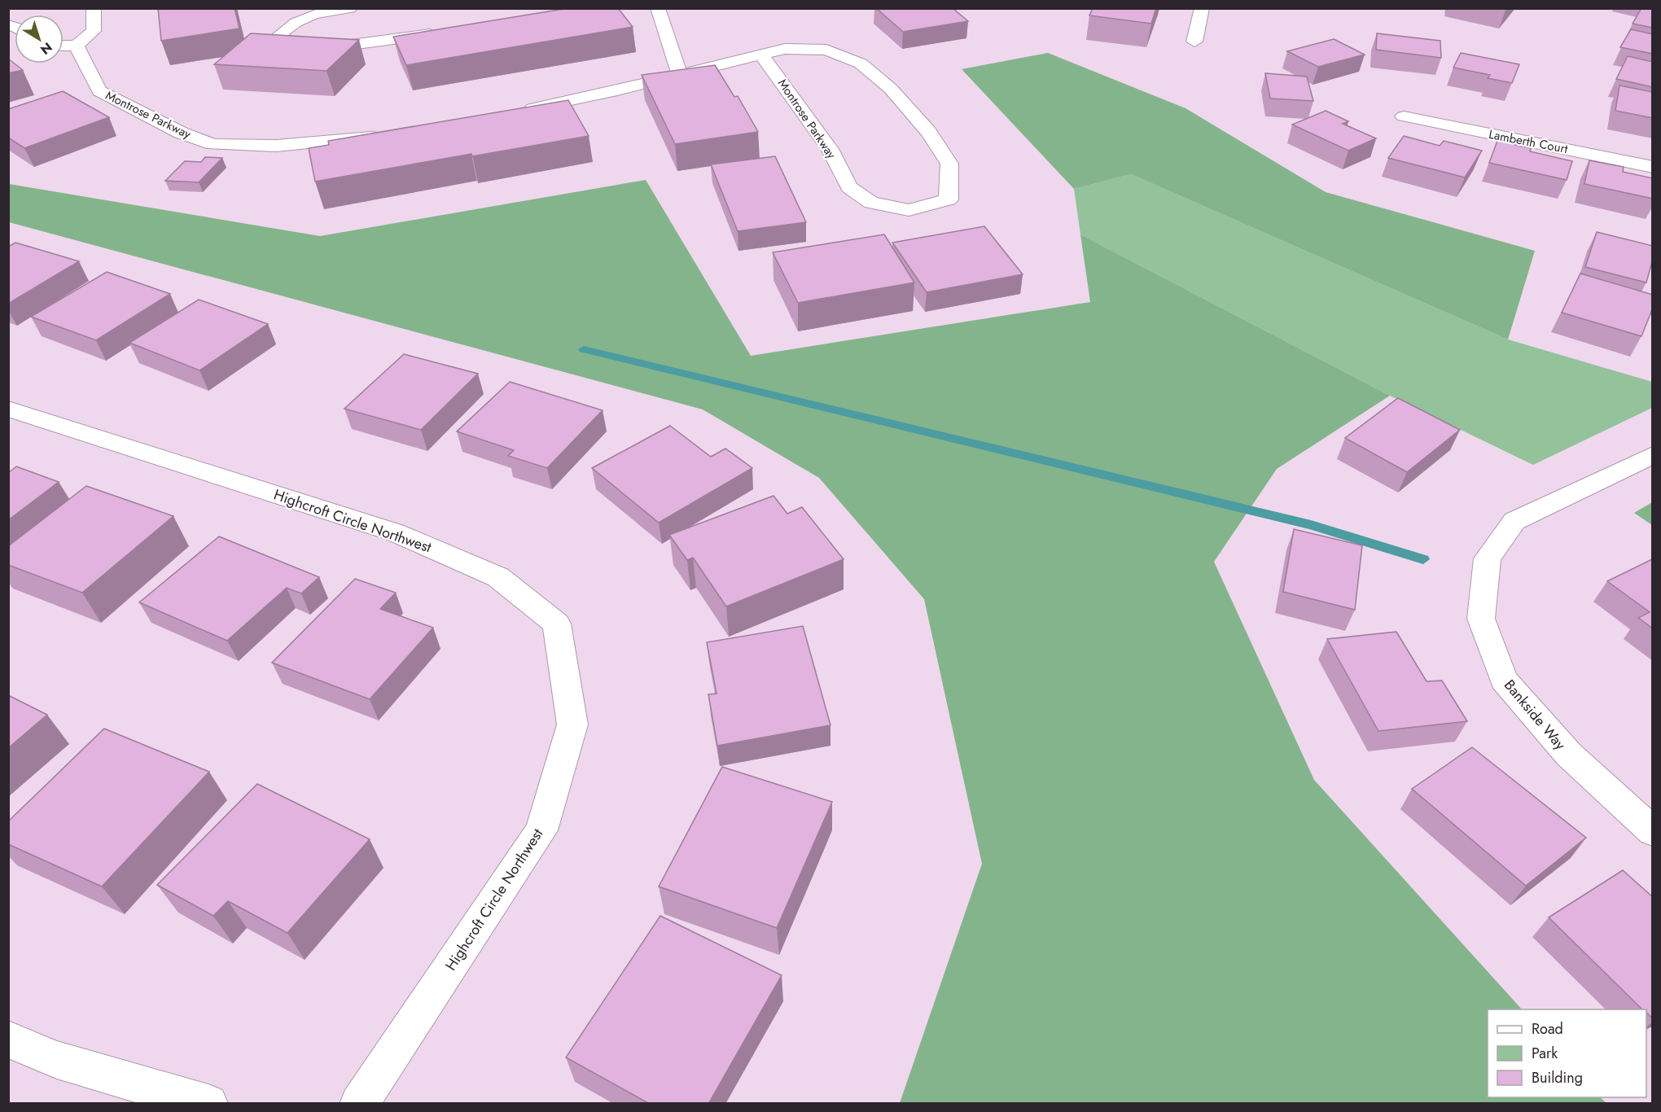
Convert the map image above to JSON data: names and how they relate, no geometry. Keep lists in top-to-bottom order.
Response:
{
  "streets": {
    "street": [
      "Montrose Parkway",
      "Lamberth Court",
      "Highcroft Circle Northwest",
      "Bankside Way"
    ]
  },
  "legend": ["Road", "Park", "Building"],
  "north": "bottom right"
}
